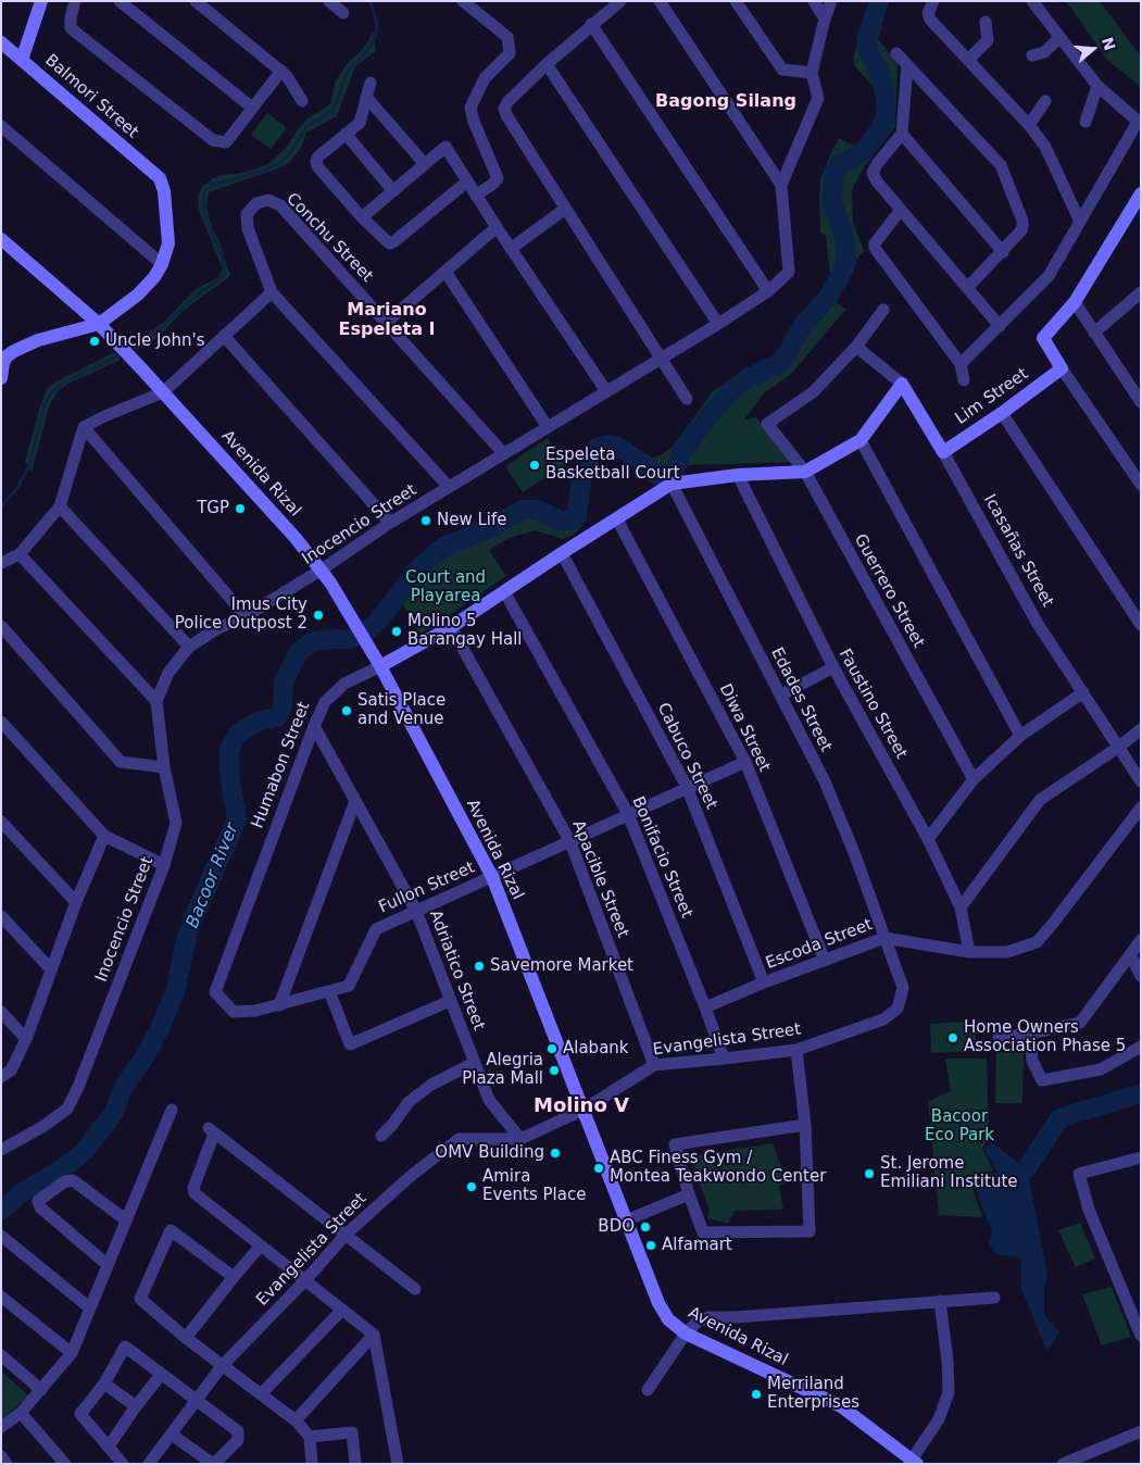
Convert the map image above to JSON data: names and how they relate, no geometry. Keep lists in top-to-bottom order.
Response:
{
  "streets": {
    "main road": [
      "Balmori Street",
      "Lim Street",
      "Avenida Rizal",
      "Icasañas Street",
      "Humabon Street"
    ],
    "street": [
      "Conchu Street",
      "Inocencio Street",
      "Guerrero Street",
      "Edades Street",
      "Faustino Street",
      "Diwa Street",
      "Cabuco Street",
      "Bonifacio Street",
      "Apacible Street",
      "Fullon Street",
      "Escoda Street",
      "Adriatico Street",
      "Evangelista Street"
    ]
  },
  "crossings": [
    ["Conchu Street", "Inocencio Street"],
    ["Lim Street", "Icasañas Street"],
    ["Avenida Rizal", "Inocencio Street"],
    ["Avenida Rizal", "Humabon Street"],
    ["Avenida Rizal", "Fullon Street"],
    ["Avenida Rizal", "Evangelista Street"],
    ["Icasañas Street", "Guerrero Street"],
    ["Icasañas Street", "Humabon Street"],
    ["Guerrero Street", "Humabon Street"],
    ["Edades Street", "Humabon Street"],
    ["Edades Street", "Escoda Street"],
    ["Edades Street", "Evangelista Street"],
    ["Faustino Street", "Humabon Street"],
    ["Faustino Street", "Escoda Street"],
    ["Diwa Street", "Humabon Street"],
    ["Diwa Street", "Fullon Street"],
    ["Diwa Street", "Escoda Street"],
    ["Cabuco Street", "Humabon Street"],
    ["Cabuco Street", "Fullon Street"],
    ["Cabuco Street", "Escoda Street"],
    ["Humabon Street", "Bonifacio Street"],
    ["Humabon Street", "Apacible Street"],
    ["Humabon Street", "Fullon Street"],
    ["Humabon Street", "Adriatico Street"],
    ["Bonifacio Street", "Fullon Street"],
    ["Bonifacio Street", "Escoda Street"],
    ["Bonifacio Street", "Evangelista Street"],
    ["Apacible Street", "Fullon Street"],
    ["Apacible Street", "Evangelista Street"],
    ["Fullon Street", "Adriatico Street"],
    ["Escoda Street", "Evangelista Street"],
    ["Adriatico Street", "Evangelista Street"]
  ],
  "districts": ["Bagong Silang", "Mariano Espeleta I", "Molino V"],
  "water": ["Bacoor River"],
  "parks": ["Court and Playarea", "Bacoor Eco Park"],
  "places": [
    "Uncle John's",
    "Espeleta Basketball Court",
    "TGP",
    "New Life",
    "Imus City Police Outpost 2",
    "Molino 5 Barangay Hall",
    "Satis Place and Venue",
    "Savemore Market",
    "Home Owners Association Phase 5",
    "Alabank",
    "Alegria Plaza Mall",
    "OMV Building",
    "ABC Finess Gym / Montea Teakwondo Center",
    "St. Jerome Emiliani Institute",
    "Amira Events Place",
    "BDO",
    "Alfamart",
    "Merriland Enterprises"
  ],
  "north": "right"
}
